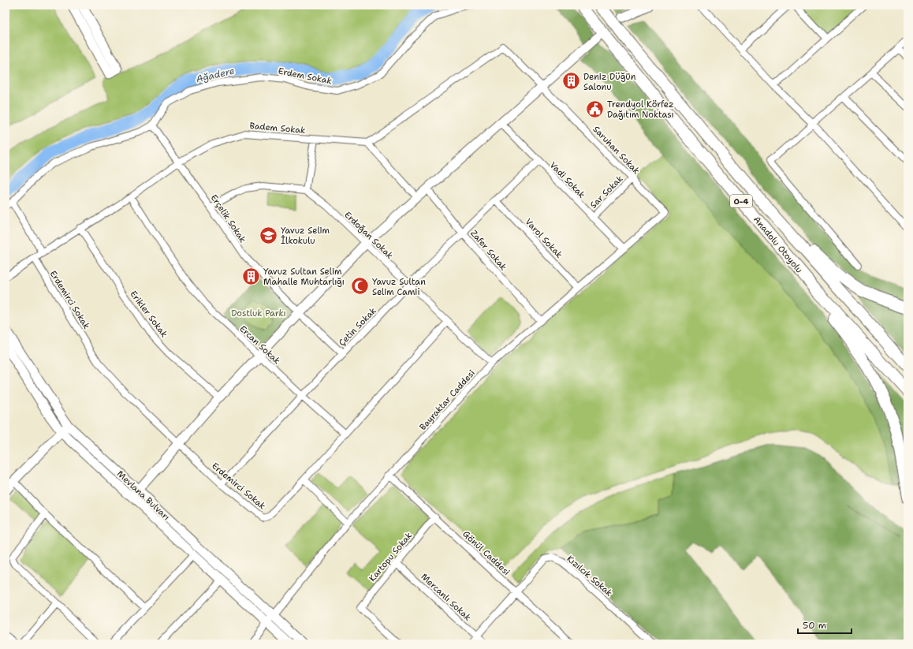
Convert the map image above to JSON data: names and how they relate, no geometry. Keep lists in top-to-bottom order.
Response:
{
  "streets": {
    "highway": ["O-4", "Anadolu Otoyolu"],
    "street": [
      "Erdem Sokak",
      "Badem Sokak",
      "Saruhan Sokak",
      "Vadi Sokak",
      "Sar Sokak",
      "Erçelik Sokak",
      "Erdoğan Sokak",
      "Varol Sokak",
      "Zafer Sokak",
      "Erdemirci Sokak",
      "Erikler Sokak",
      "Çetin Sokak",
      "Ercan Sokak",
      "Bayraktar Caddesi",
      "Mevlana Bulvarı",
      "Gönül Caddesi",
      "Kartopu Sokak",
      "Kızılcık Sokak",
      "Mercanlı Sokak"
    ]
  },
  "crossings": [
    ["Erdem Sokak", "Erçelik Sokak"],
    ["Badem Sokak", "Erçelik Sokak"],
    ["Badem Sokak", "Erdemirci Sokak"],
    ["Badem Sokak", "Erikler Sokak"],
    ["Badem Sokak", "Ercan Sokak"],
    ["Saruhan Sokak", "Sar Sokak"],
    ["Saruhan Sokak", "Bayraktar Caddesi"],
    ["Vadi Sokak", "Sar Sokak"],
    ["Vadi Sokak", "Çetin Sokak"],
    ["Vadi Sokak", "Bayraktar Caddesi"],
    ["Erçelik Sokak", "Çetin Sokak"],
    ["Erdoğan Sokak", "Erdemirci Sokak"],
    ["Erdoğan Sokak", "Çetin Sokak"],
    ["Erdoğan Sokak", "Bayraktar Caddesi"],
    ["Varol Sokak", "Çetin Sokak"],
    ["Varol Sokak", "Bayraktar Caddesi"],
    ["Zafer Sokak", "Çetin Sokak"],
    ["Zafer Sokak", "Bayraktar Caddesi"],
    ["Erdemirci Sokak", "Çetin Sokak"],
    ["Erdemirci Sokak", "Ercan Sokak"],
    ["Çetin Sokak", "Ercan Sokak"],
    ["Bayraktar Caddesi", "Mevlana Bulvarı"],
    ["Bayraktar Caddesi", "Gönül Caddesi"],
    ["Gönül Caddesi", "Kartopu Sokak"],
    ["Gönül Caddesi", "Kızılcık Sokak"],
    ["Kartopu Sokak", "Mercanlı Sokak"]
  ],
  "water": ["Ağadere"],
  "parks": ["Dostluk Parkı"],
  "places": {
    "building": ["Deniz Düğün Salonu", "Yavuz Sultan Selim Mahalle Muhtarlığı"],
    "public building": ["Trendyol Körfez Dağıtım Noktası"],
    "school or university": ["Yavuz Selim İlkokulu"],
    "mosque": ["Yavuz Sultan Selim Camii"]
  },
  "scale_bar": "50 m"
}
